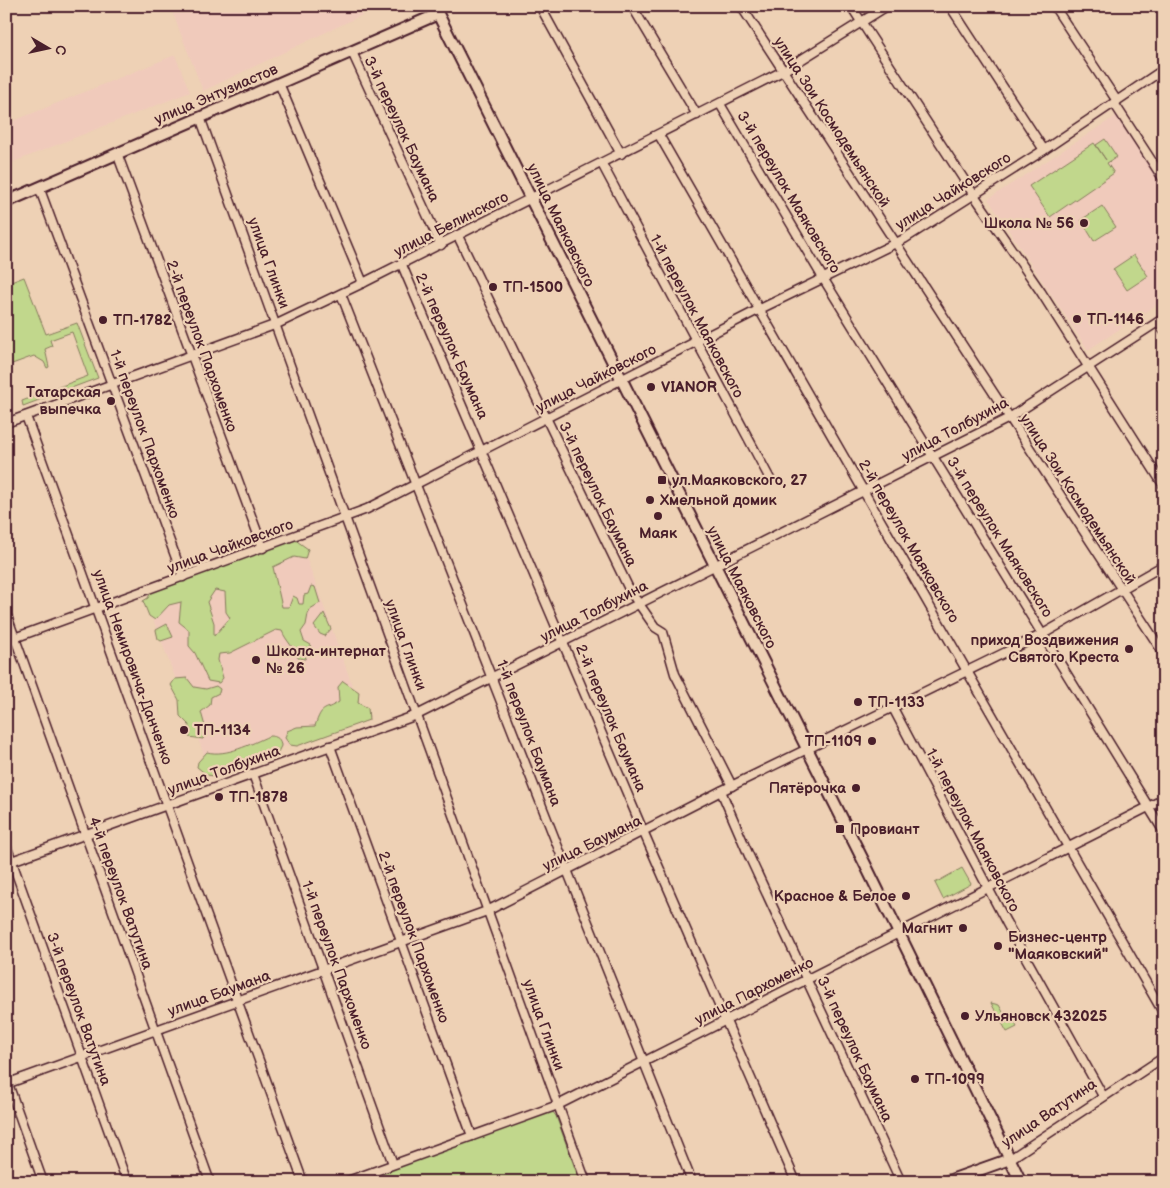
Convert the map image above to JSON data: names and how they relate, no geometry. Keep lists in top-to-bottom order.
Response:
{
  "streets": {
    "street": [
      "улица Энтузиастов",
      "улица Зои Космодемьянской",
      "3-й переулок Баумана",
      "улица Чайковского",
      "3-й переулок Маяковского",
      "улица Белинского",
      "улица Маяковского",
      "улица Глинки",
      "1-й переулок Маяковского",
      "2-й переулок Пархоменко",
      "2-й переулок Баумана",
      "улица Толбухина",
      "1-й переулок Пархоменко",
      "2-й переулок Маяковского",
      "улица Немировича-Данченко",
      "1-й переулок Баумана",
      "улица Баумана",
      "4-й переулок Ватутина",
      "улица Пархоменко",
      "3-й переулок Ватутина",
      "улица Ватутина"
    ]
  },
  "crossings": [
    ["улица Энтузиастов", "3-й переулок Баумана"],
    ["улица Энтузиастов", "улица Маяковского"],
    ["улица Энтузиастов", "улица Глинки"],
    ["улица Энтузиастов", "2-й переулок Пархоменко"],
    ["улица Энтузиастов", "1-й переулок Пархоменко"],
    ["улица Зои Космодемьянской", "улица Чайковского"],
    ["улица Зои Космодемьянской", "улица Белинского"],
    ["улица Зои Космодемьянской", "улица Толбухина"],
    ["улица Зои Космодемьянской", "улица Баумана"],
    ["3-й переулок Баумана", "улица Чайковского"],
    ["3-й переулок Баумана", "улица Белинского"],
    ["3-й переулок Баумана", "улица Толбухина"],
    ["3-й переулок Баумана", "улица Баумана"],
    ["3-й переулок Баумана", "улица Пархоменко"],
    ["улица Чайковского", "3-й переулок Маяковского"],
    ["улица Чайковского", "улица Маяковского"],
    ["улица Чайковского", "улица Глинки"],
    ["улица Чайковского", "1-й переулок Маяковского"],
    ["улица Чайковского", "2-й переулок Пархоменко"],
    ["улица Чайковского", "2-й переулок Баумана"],
    ["улица Чайковского", "1-й переулок Пархоменко"],
    ["улица Чайковского", "2-й переулок Маяковского"],
    ["улица Чайковского", "улица Немировича-Данченко"],
    ["улица Чайковского", "1-й переулок Баумана"],
    ["улица Чайковского", "4-й переулок Ватутина"],
    ["3-й переулок Маяковского", "улица Белинского"],
    ["3-й переулок Маяковского", "улица Толбухина"],
    ["3-й переулок Маяковского", "улица Баумана"],
    ["3-й переулок Маяковского", "улица Пархоменко"],
    ["улица Белинского", "улица Маяковского"],
    ["улица Белинского", "улица Глинки"],
    ["улица Белинского", "1-й переулок Маяковского"],
    ["улица Белинского", "2-й переулок Пархоменко"],
    ["улица Белинского", "2-й переулок Баумана"],
    ["улица Белинского", "1-й переулок Пархоменко"],
    ["улица Белинского", "2-й переулок Маяковского"],
    ["улица Белинского", "улица Немировича-Данченко"],
    ["улица Белинского", "1-й переулок Баумана"],
    ["улица Маяковского", "улица Толбухина"],
    ["улица Маяковского", "улица Баумана"],
    ["улица Маяковского", "улица Пархоменко"],
    ["улица Маяковского", "улица Ватутина"],
    ["улица Глинки", "улица Толбухина"],
    ["улица Глинки", "улица Баумана"],
    ["улица Глинки", "улица Пархоменко"],
    ["1-й переулок Маяковского", "улица Баумана"],
    ["1-й переулок Маяковского", "улица Пархоменко"],
    ["1-й переулок Маяковского", "улица Ватутина"],
    ["2-й переулок Пархоменко", "улица Толбухина"],
    ["2-й переулок Пархоменко", "улица Баумана"],
    ["2-й переулок Пархоменко", "улица Пархоменко"],
    ["2-й переулок Баумана", "улица Толбухина"],
    ["2-й переулок Баумана", "улица Баумана"],
    ["2-й переулок Баумана", "улица Пархоменко"],
    ["улица Толбухина", "1-й переулок Пархоменко"],
    ["улица Толбухина", "2-й переулок Маяковского"],
    ["улица Толбухина", "улица Немировича-Данченко"],
    ["улица Толбухина", "1-й переулок Баумана"],
    ["улица Толбухина", "4-й переулок Ватутина"],
    ["улица Толбухина", "3-й переулок Ватутина"],
    ["1-й переулок Пархоменко", "улица Баумана"],
    ["1-й переулок Пархоменко", "улица Пархоменко"],
    ["2-й переулок Маяковского", "улица Баумана"],
    ["2-й переулок Маяковского", "улица Пархоменко"],
    ["улица Немировича-Данченко", "улица Баумана"],
    ["1-й переулок Баумана", "улица Баумана"],
    ["1-й переулок Баумана", "улица Пархоменко"],
    ["улица Баумана", "4-й переулок Ватутина"],
    ["улица Баумана", "3-й переулок Ватутина"]
  ],
  "places": {
    "other": [
      "Школа № 56",
      "ТП-1500",
      "ТП-1146",
      "ТП-1782",
      "VIANOR",
      "Татарская выпечка",
      "Хмельной домик",
      "Маяк",
      "приход Воздвижения Святого Креста",
      "Школа-интернат № 26",
      "ТП-1133",
      "ТП-1134",
      "ТП-1109",
      "Пятёрочка",
      "ТП-1878",
      "Красное & Белое",
      "Магнит",
      "Бизнес-центр \"Маяковский\"",
      "Ульяновск 432025",
      "ТП-1099"
    ],
    "transit": ["ул.Маяковского, 27", "Провиант"]
  },
  "north": "right"
}
